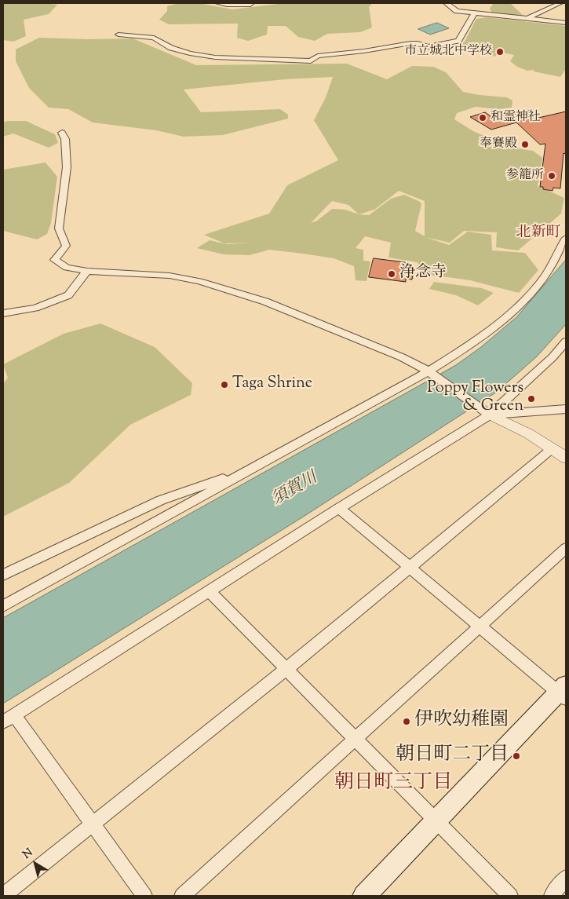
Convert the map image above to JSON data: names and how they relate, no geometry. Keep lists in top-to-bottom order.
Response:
{
  "districts": ["北新町", "朝日町三丁目"],
  "water": ["須賀川"],
  "places": [
    "市立城北中学校",
    "和霊神社",
    "奉賽殿",
    "参籠所",
    "浄念寺",
    "Taga Shrine",
    "Poppy Flowers & Green",
    "伊吹幼稚園",
    "朝日町二丁目"
  ],
  "north": "top left"
}
